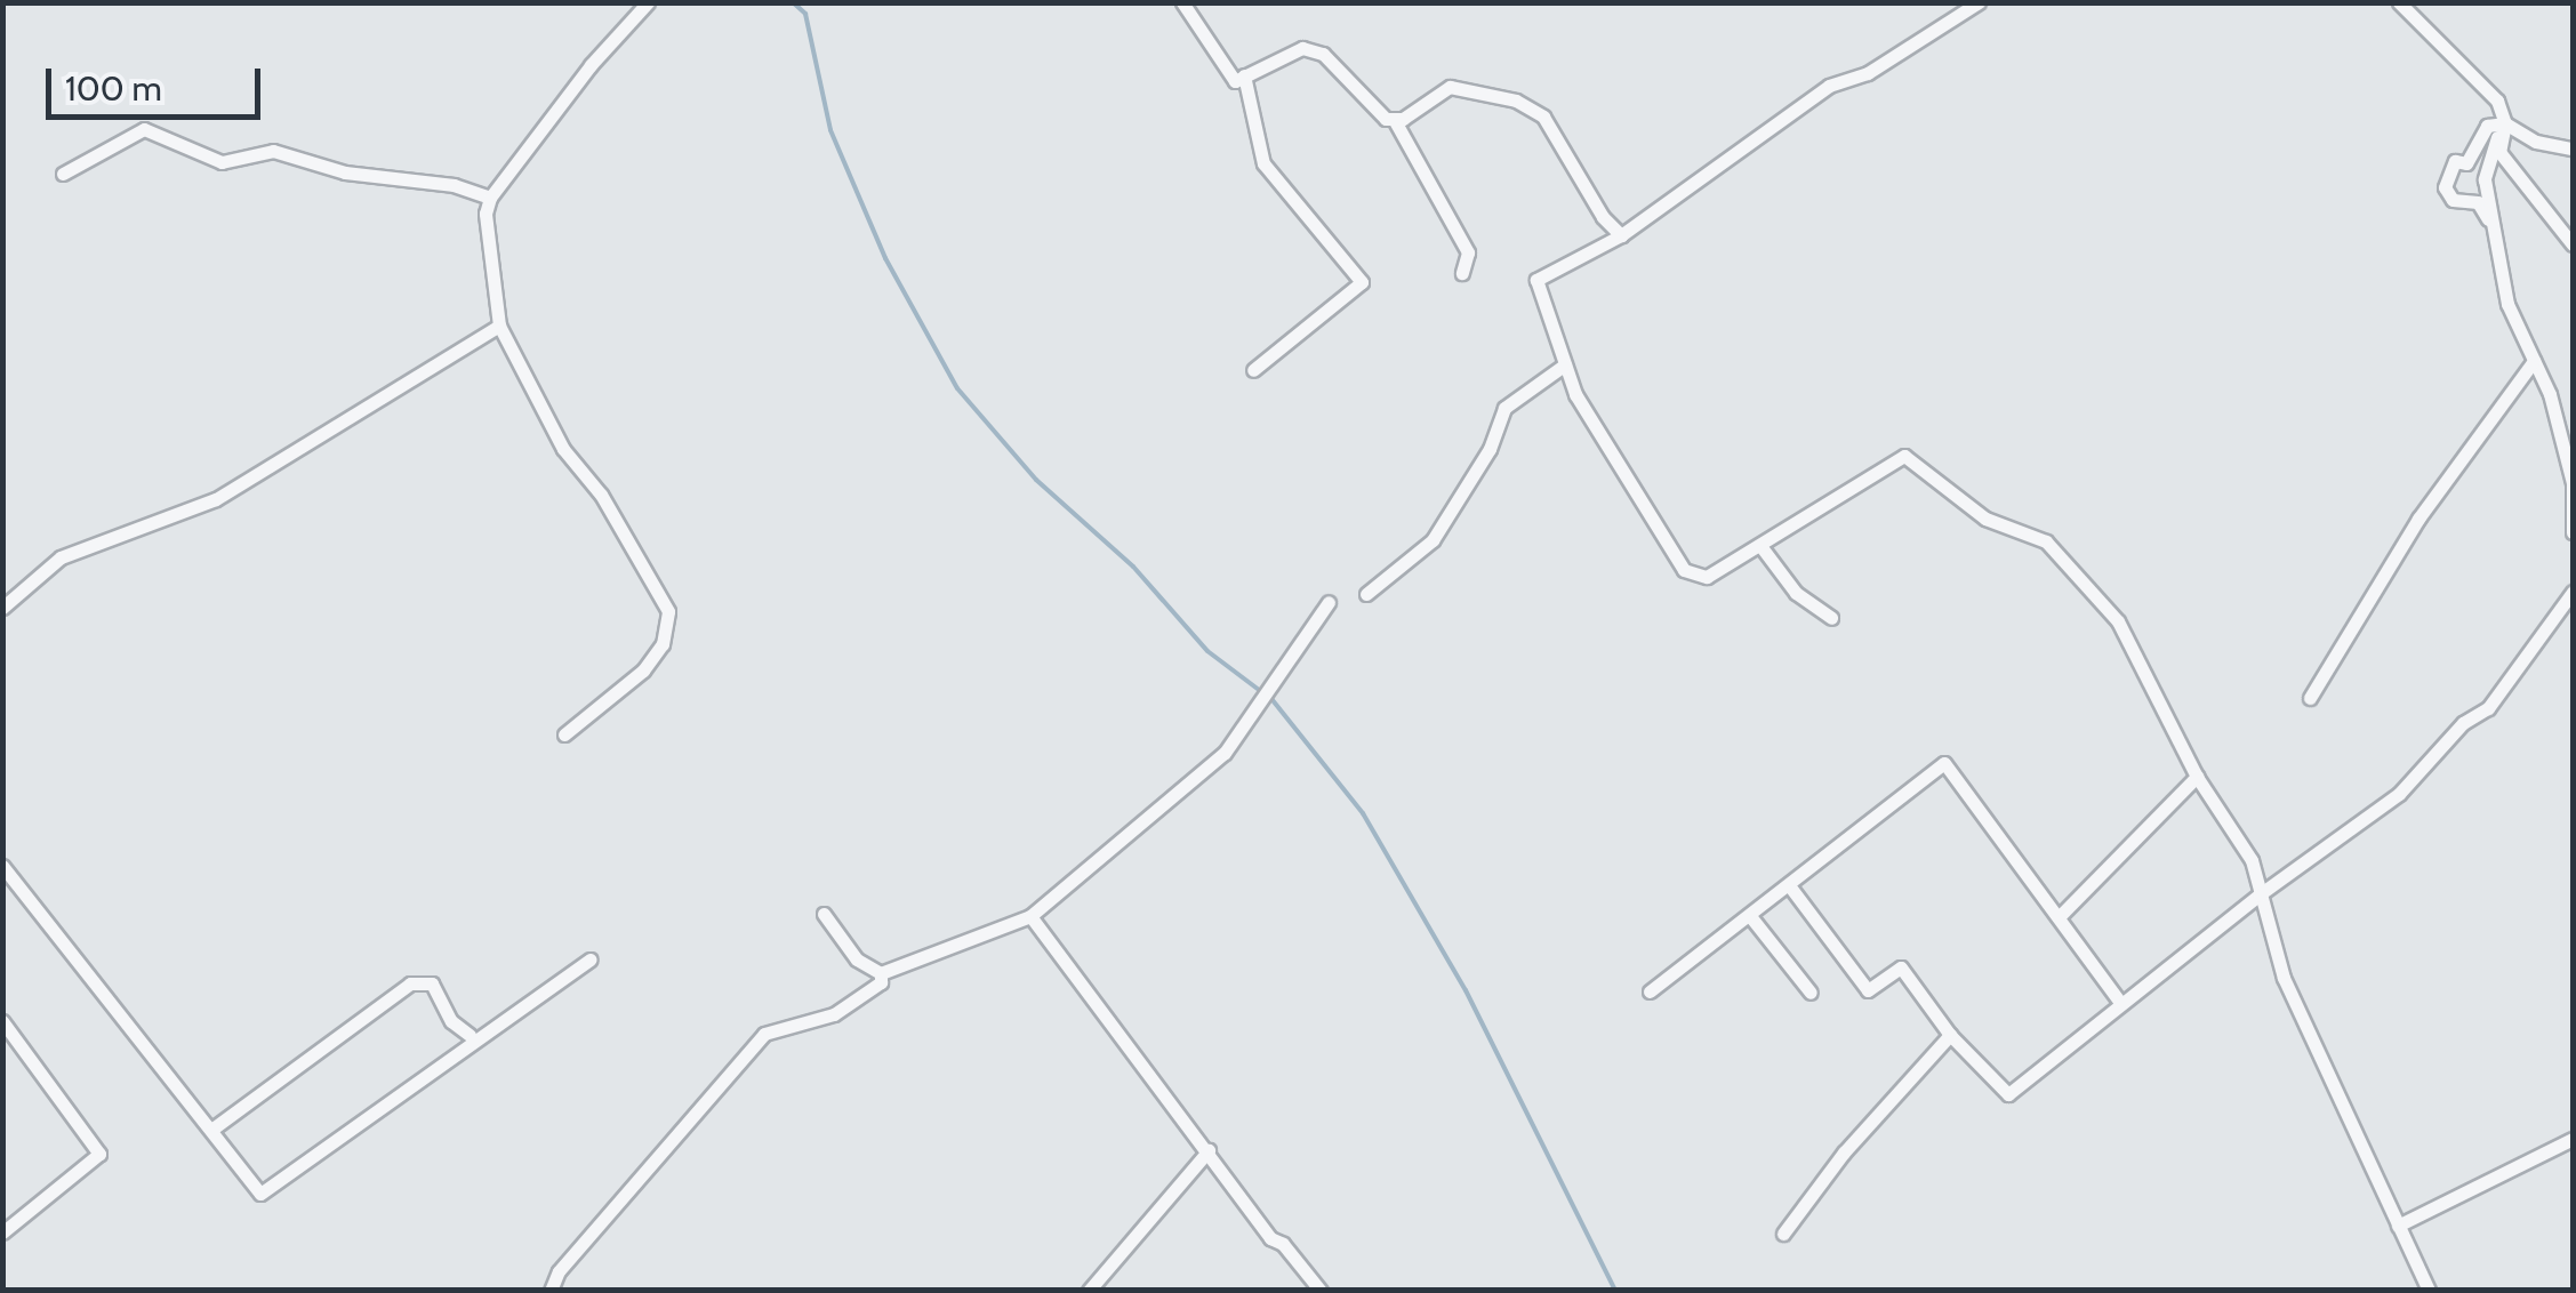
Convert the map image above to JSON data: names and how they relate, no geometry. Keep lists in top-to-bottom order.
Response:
{
  "scale_bar": "100 m"
}
